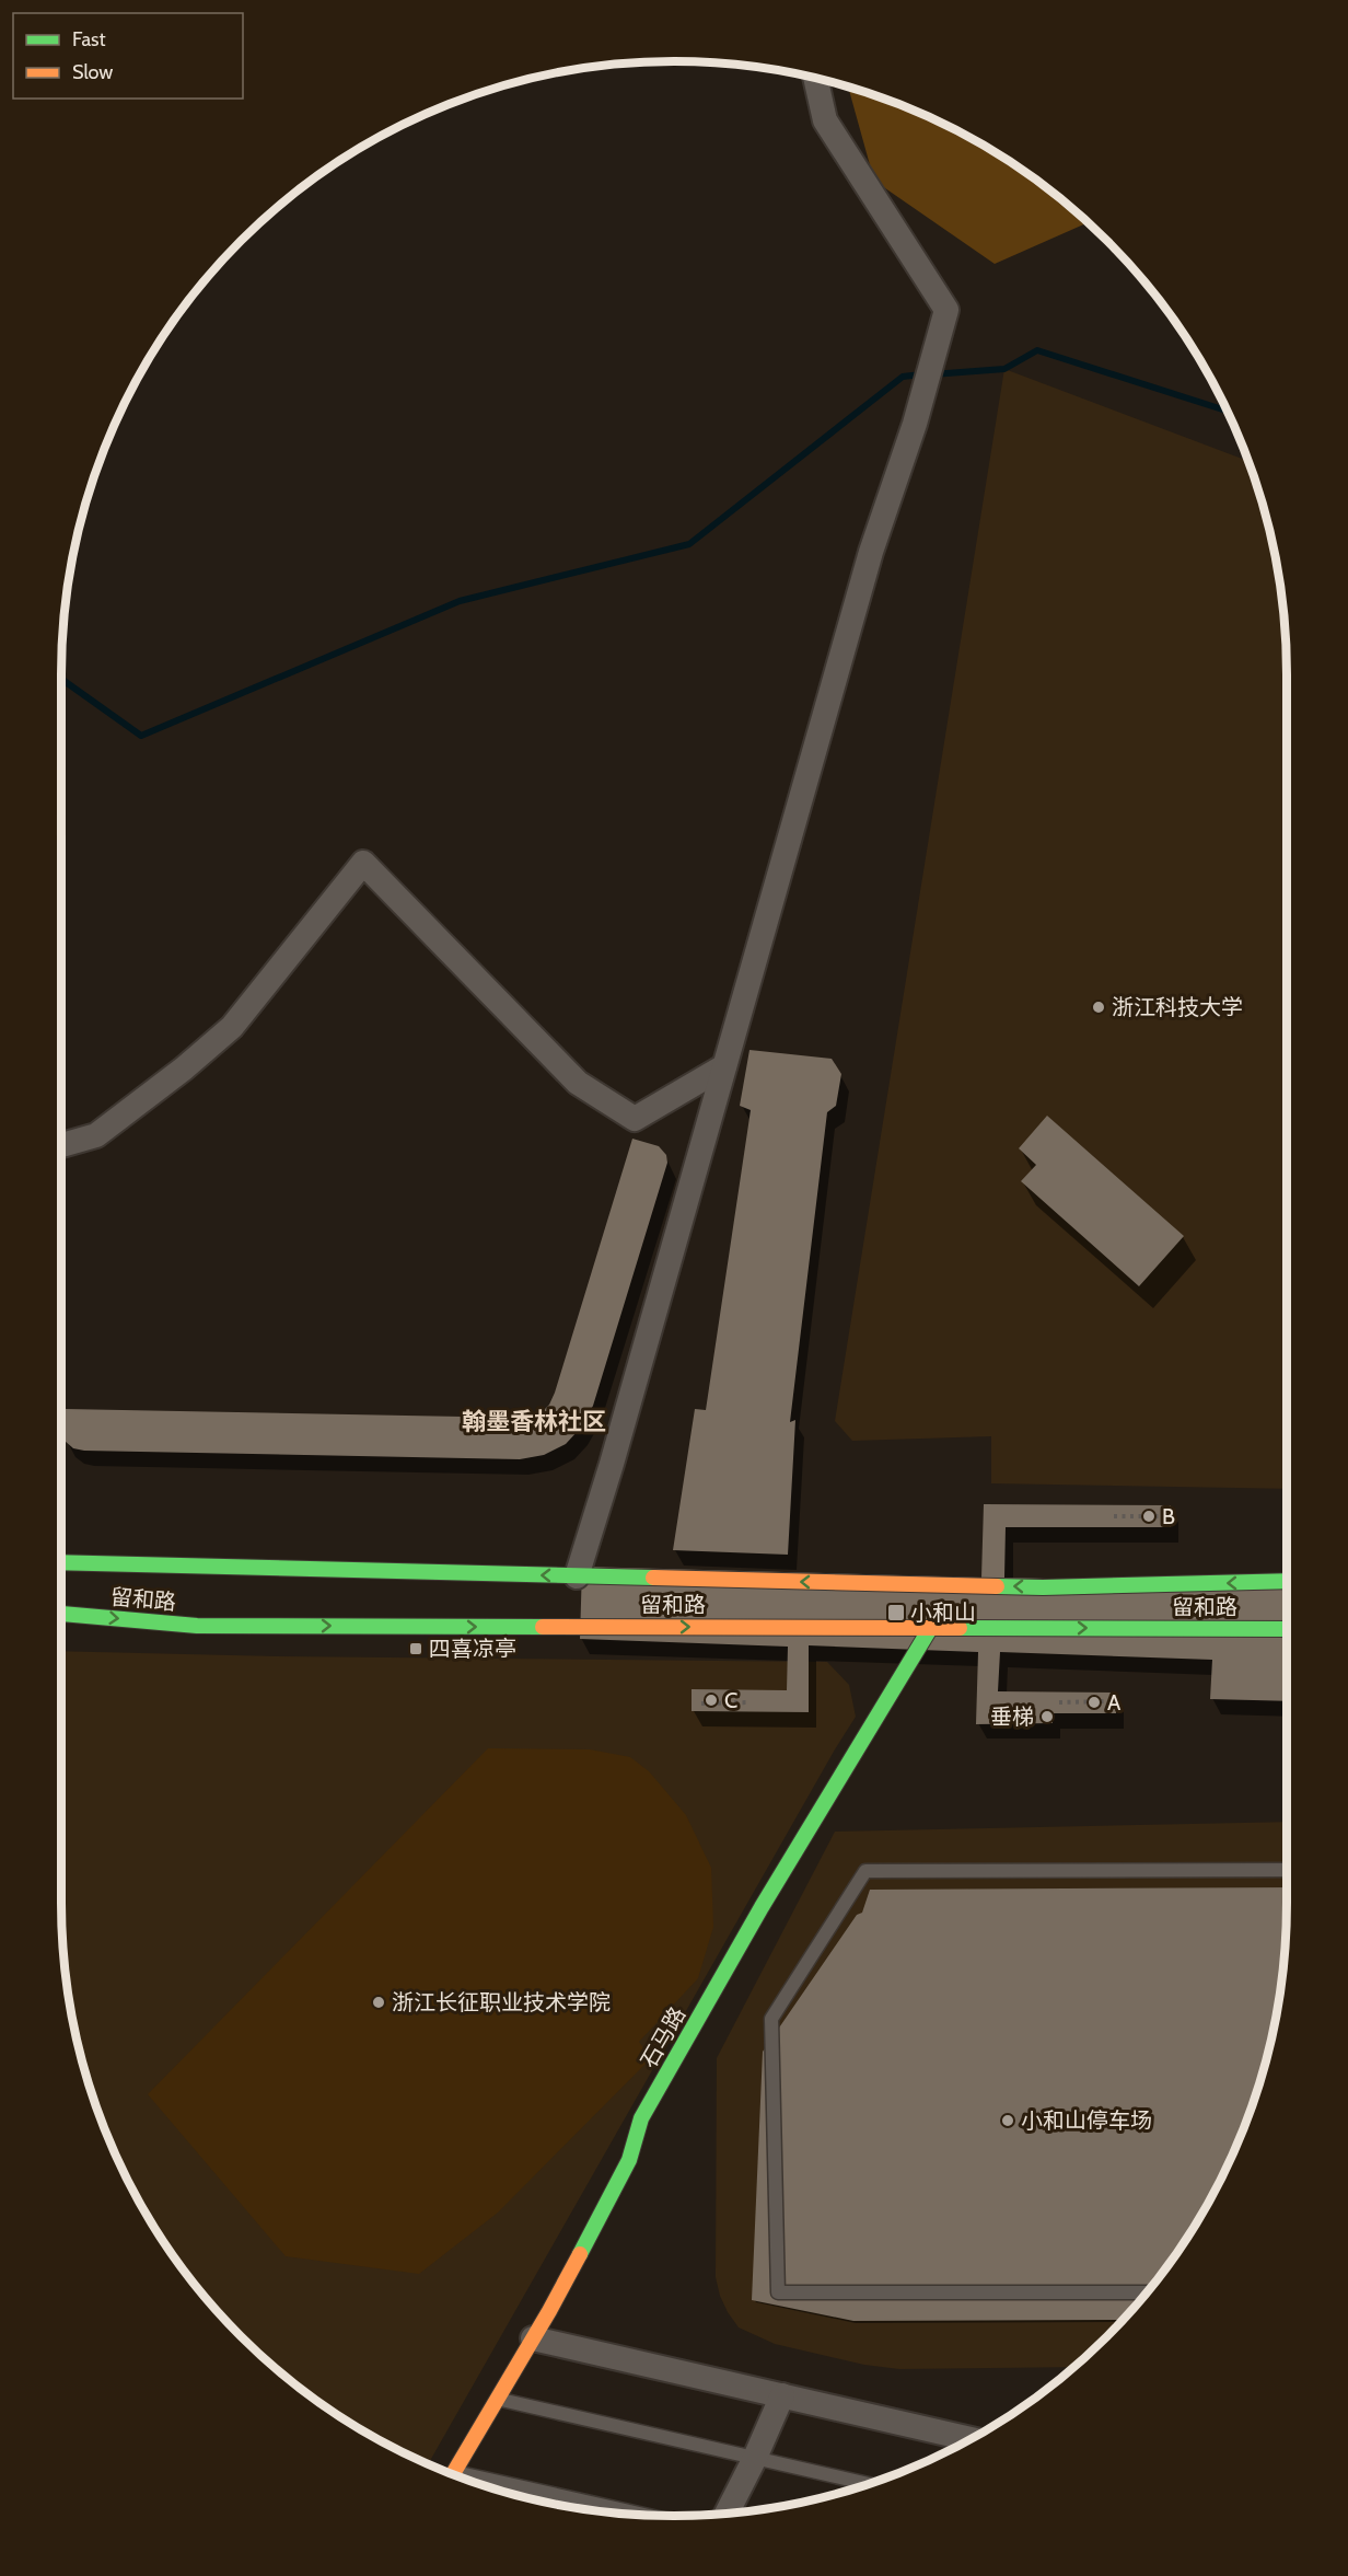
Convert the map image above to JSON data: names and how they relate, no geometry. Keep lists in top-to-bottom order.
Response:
{
  "streets": {
    "main road": ["留和路", "石马路"]
  },
  "crossings": [
    ["留和路", "石马路"]
  ],
  "districts": ["翰墨香林社区"],
  "places": {
    "other": [
      "浙江科技大学",
      "B",
      "C",
      "A",
      "垂梯",
      "浙江长征职业技术学院",
      "小和山停车场"
    ],
    "transit": ["小和山", "四喜凉亭"]
  },
  "legend": ["Fast", "Slow"]
}
